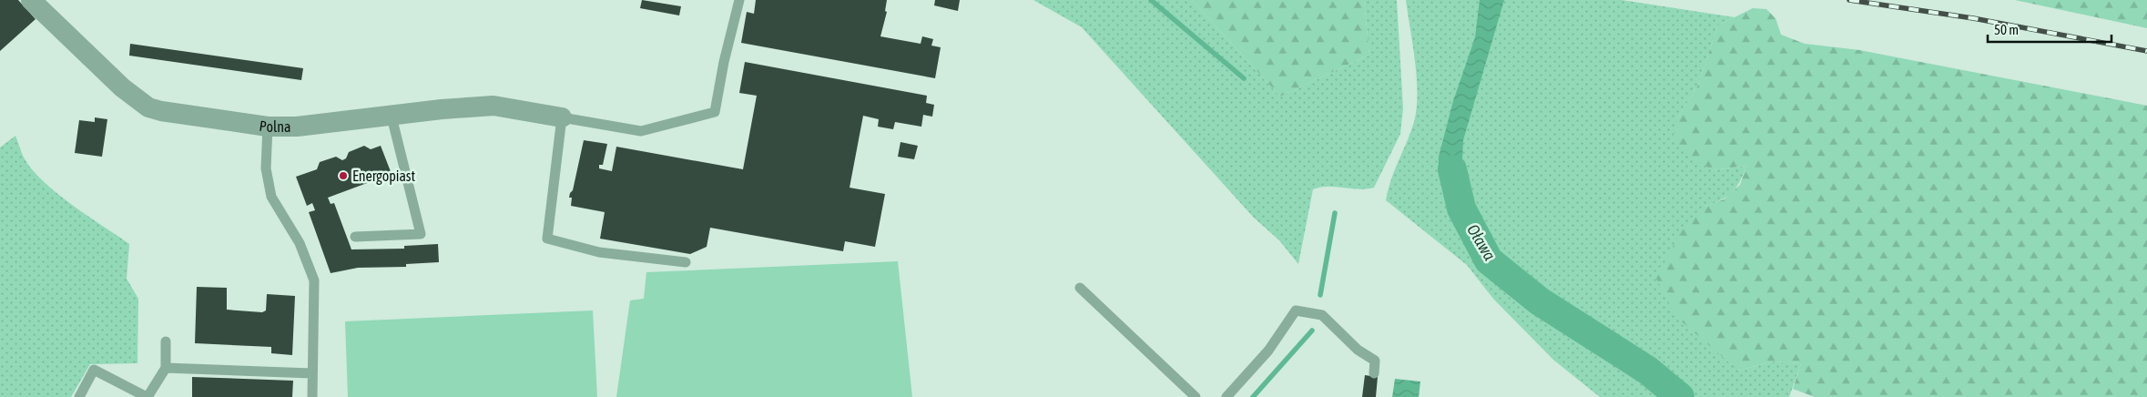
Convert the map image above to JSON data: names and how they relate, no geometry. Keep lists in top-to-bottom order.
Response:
{
  "streets": {
    "street": ["Polna"]
  },
  "water": ["Oława"],
  "places": ["Energopiast"],
  "scale_bar": "50 m"
}
